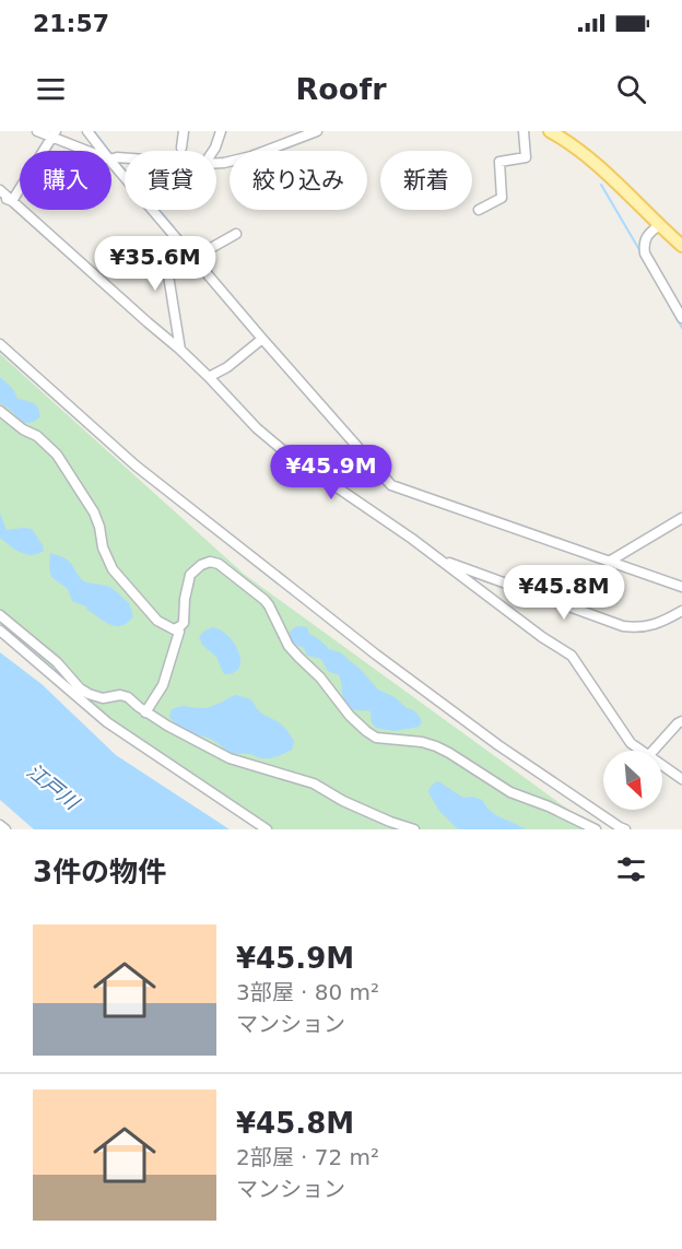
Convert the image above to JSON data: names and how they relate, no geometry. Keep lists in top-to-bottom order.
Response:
{
  "water": ["江戸川"],
  "north": "bottom right",
  "page": {
    "status": "21:57",
    "header": "Roofr",
    "chip": [
      "購入",
      "賃貸",
      "絞り込み",
      "新着"
    ],
    "price": ["¥35.6M", "¥45.9M", "¥45.8M"],
    "heading": "3件の物件",
    "list": [
      {
        "name": "¥45.9M",
        "note": "3部屋 · 80 m² · マンション"
      },
      {
        "name": "¥45.8M",
        "note": "2部屋 · 72 m² · マンション"
      }
    ]
  }
}
